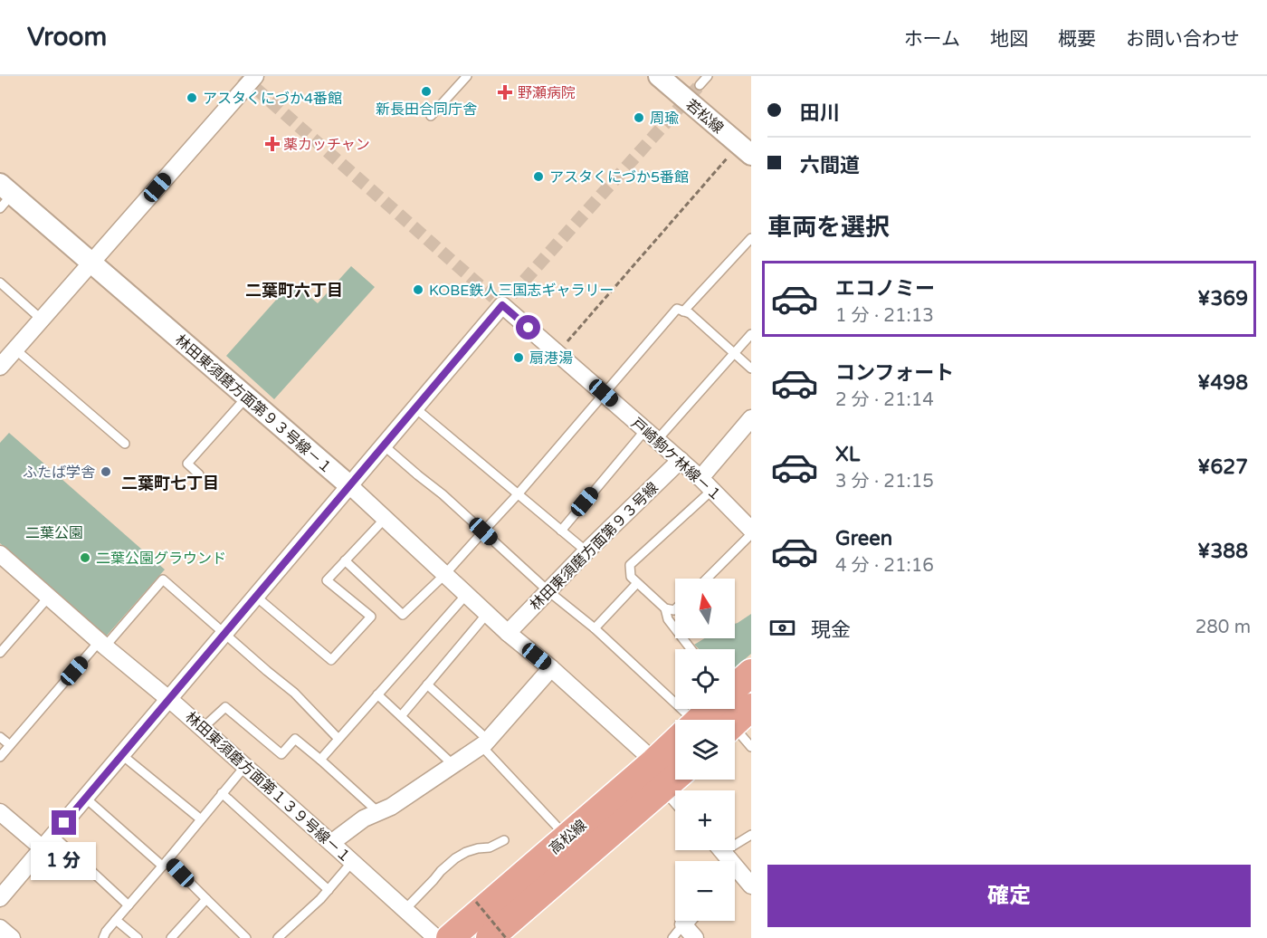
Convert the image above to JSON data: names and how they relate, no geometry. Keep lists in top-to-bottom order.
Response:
{
  "streets": {
    "main road": ["高松線"],
    "street": [
      "若松線",
      "林田東須磨方面第９３号線－１",
      "戸崎駒ケ林線－１",
      "林田東須磨方面第９３号線",
      "林田東須磨方面第１３９号線－１"
    ]
  },
  "crossings": [
    ["林田東須磨方面第９３号線－１", "林田東須磨方面第９３号線"],
    ["林田東須磨方面第９３号線－１", "高松線"],
    ["戸崎駒ケ林線－１", "林田東須磨方面第９３号線"]
  ],
  "districts": ["二葉町六丁目", "二葉町七丁目"],
  "parks": ["二葉公園"],
  "places": {
    "other": [
      "新長田合同庁舎",
      "アスタくにづか4番館",
      "周瑜",
      "アスタくにづか5番館",
      "KOBE鉄人三国志ギャラリー",
      "扇港湯",
      "ふたば学舎",
      "二葉公園グラウンド"
    ],
    "health": ["野瀬病院", "薬カッチャン"]
  },
  "north": "top",
  "page": {
    "header": "Vroom",
    "nav": [
      "ホーム",
      "地図",
      "概要",
      "お問い合わせ"
    ],
    "banner": ["田川", "六間道"],
    "heading": "車両を選択",
    "list": [
      {
        "name": "エコノミー",
        "note": "1 分 · 21:13",
        "value": "¥369"
      },
      {
        "name": "コンフォート",
        "note": "2 分 · 21:14",
        "value": "¥498"
      },
      {
        "name": "XL",
        "note": "3 分 · 21:15",
        "value": "¥627"
      },
      {
        "name": "Green",
        "note": "4 分 · 21:16",
        "value": "¥388"
      }
    ],
    "map_buttons": ["+", "−"],
    "pay": ["現金", "280 m"],
    "bubble": "1 分",
    "buttons": "確定"
  }
}
